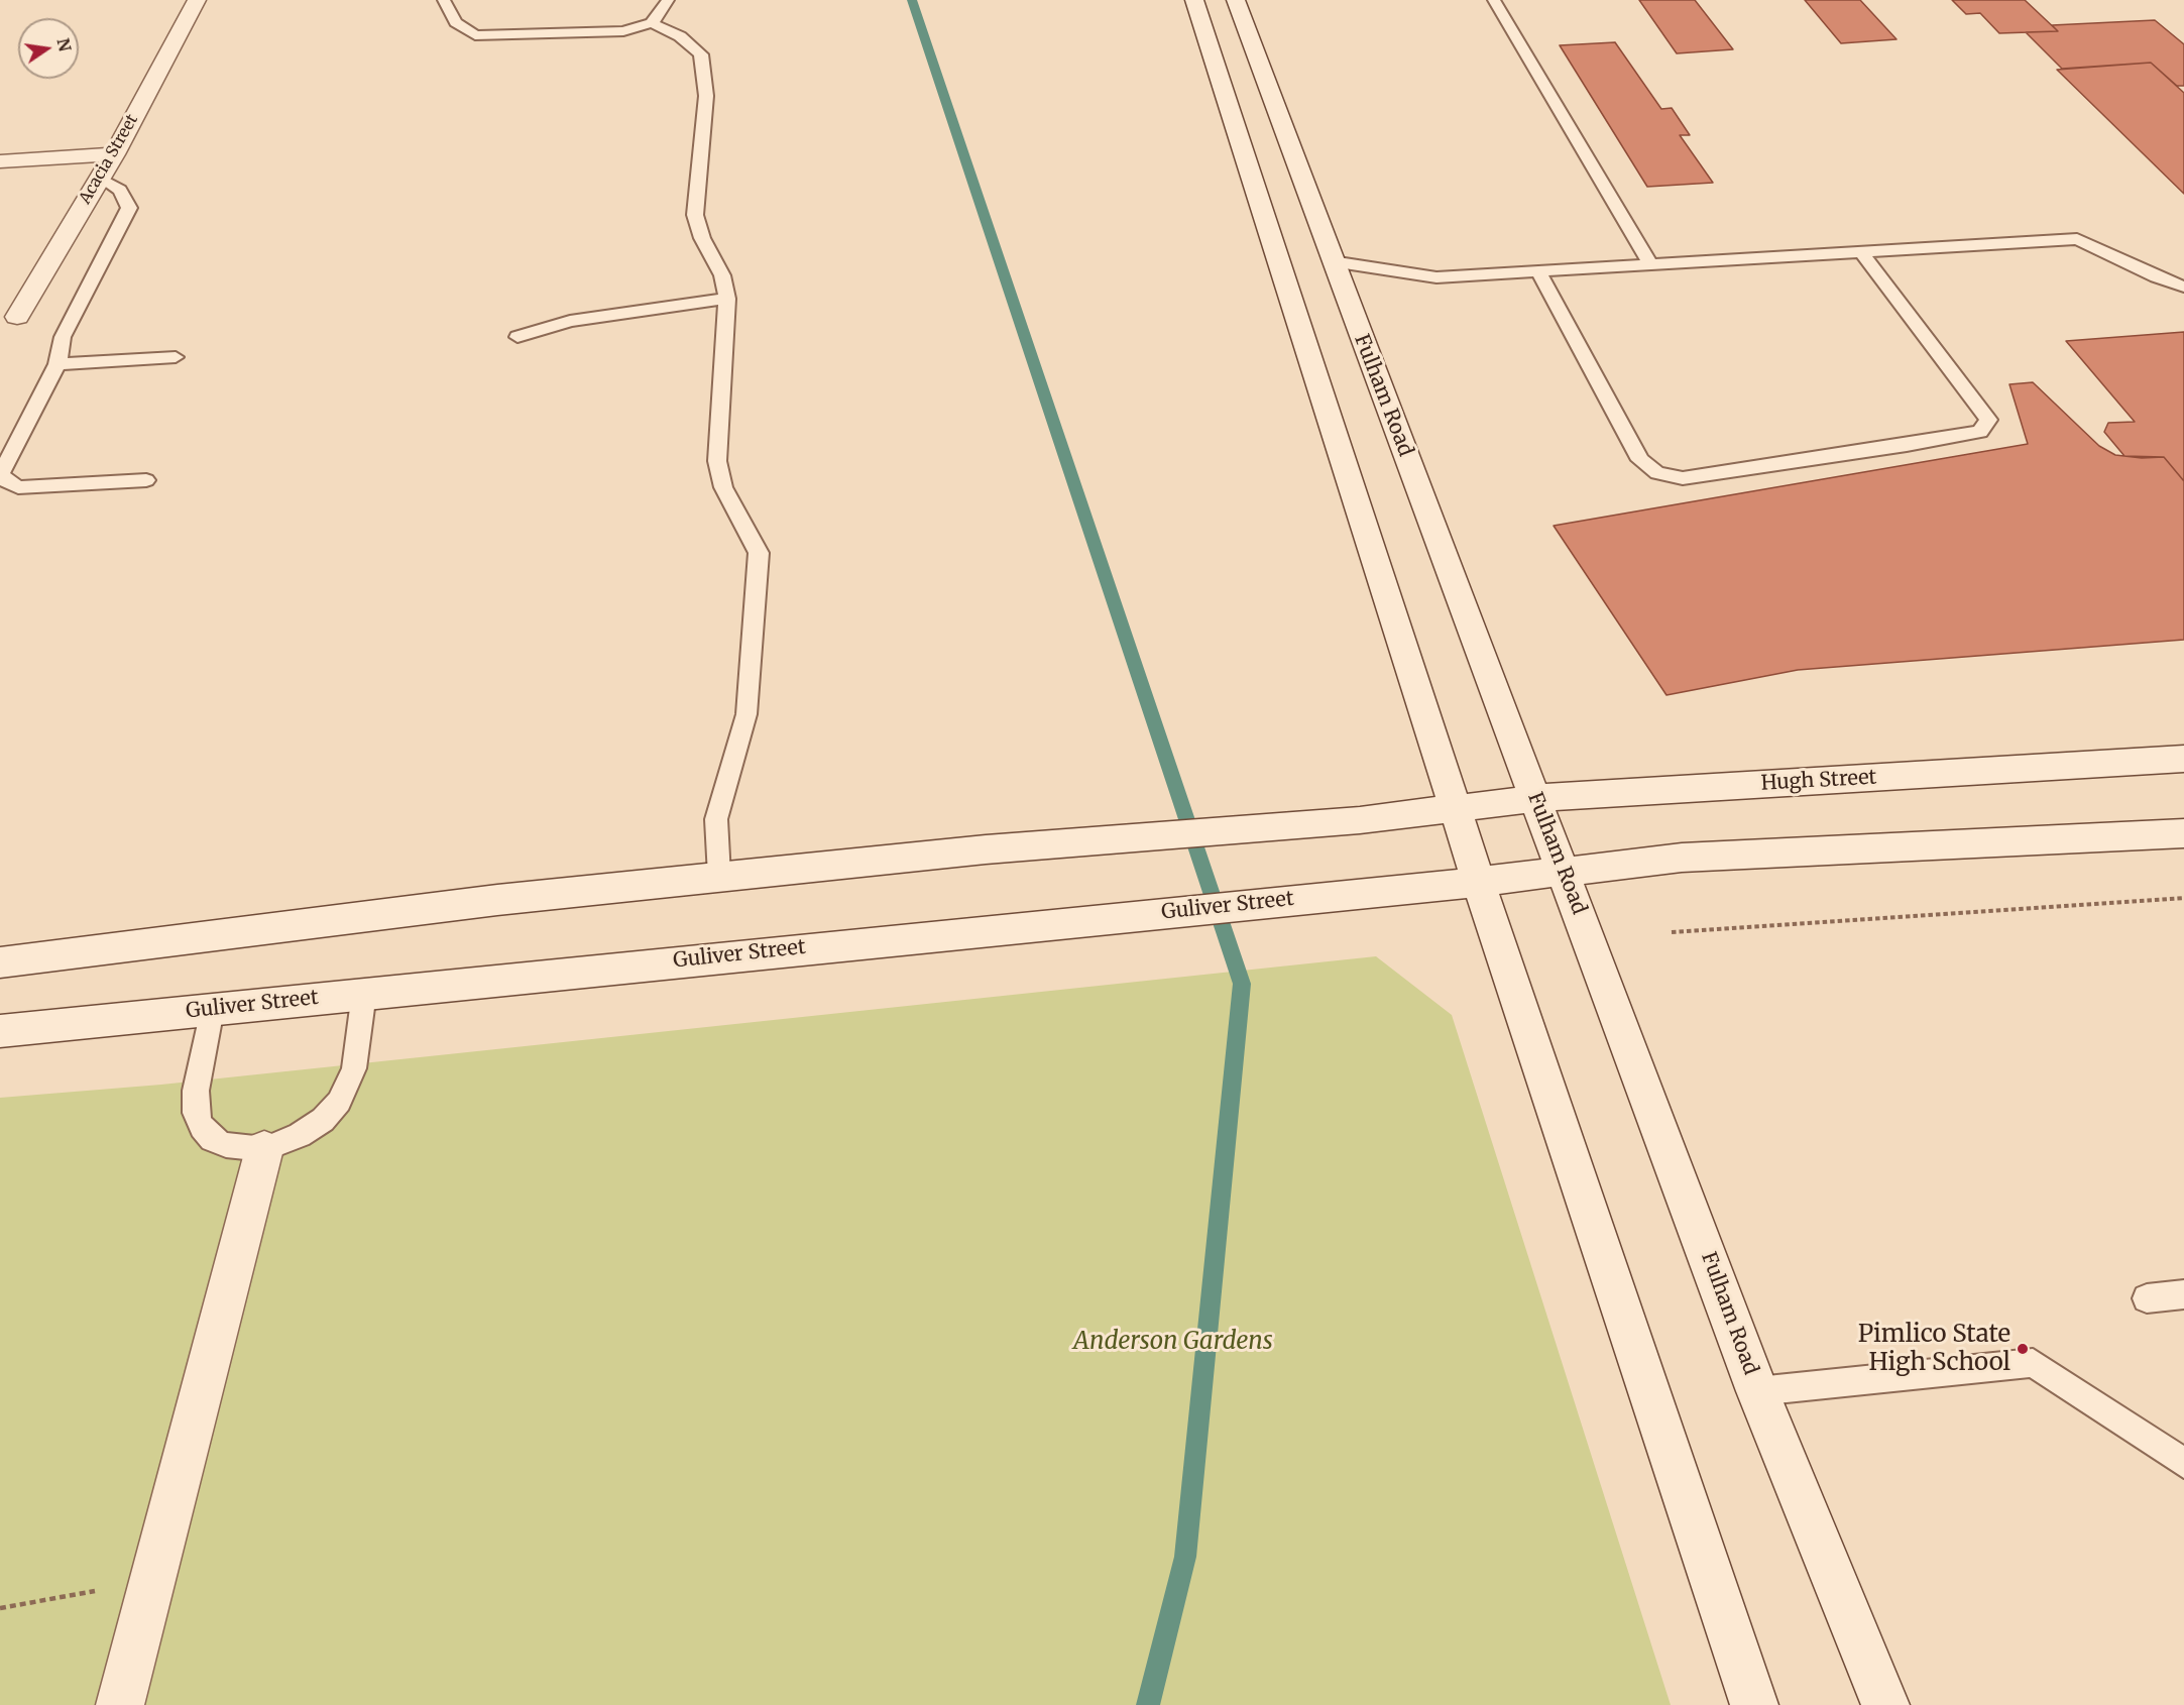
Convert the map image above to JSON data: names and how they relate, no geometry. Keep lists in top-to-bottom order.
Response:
{
  "streets": {
    "street": [
      "Acacia Street",
      "Fulham Road",
      "Hugh Street",
      "Guliver Street"
    ]
  },
  "crossings": [
    ["Fulham Road", "Hugh Street"]
  ],
  "parks": ["Anderson Gardens"],
  "places": ["Pimlico State High School"],
  "north": "right"
}
